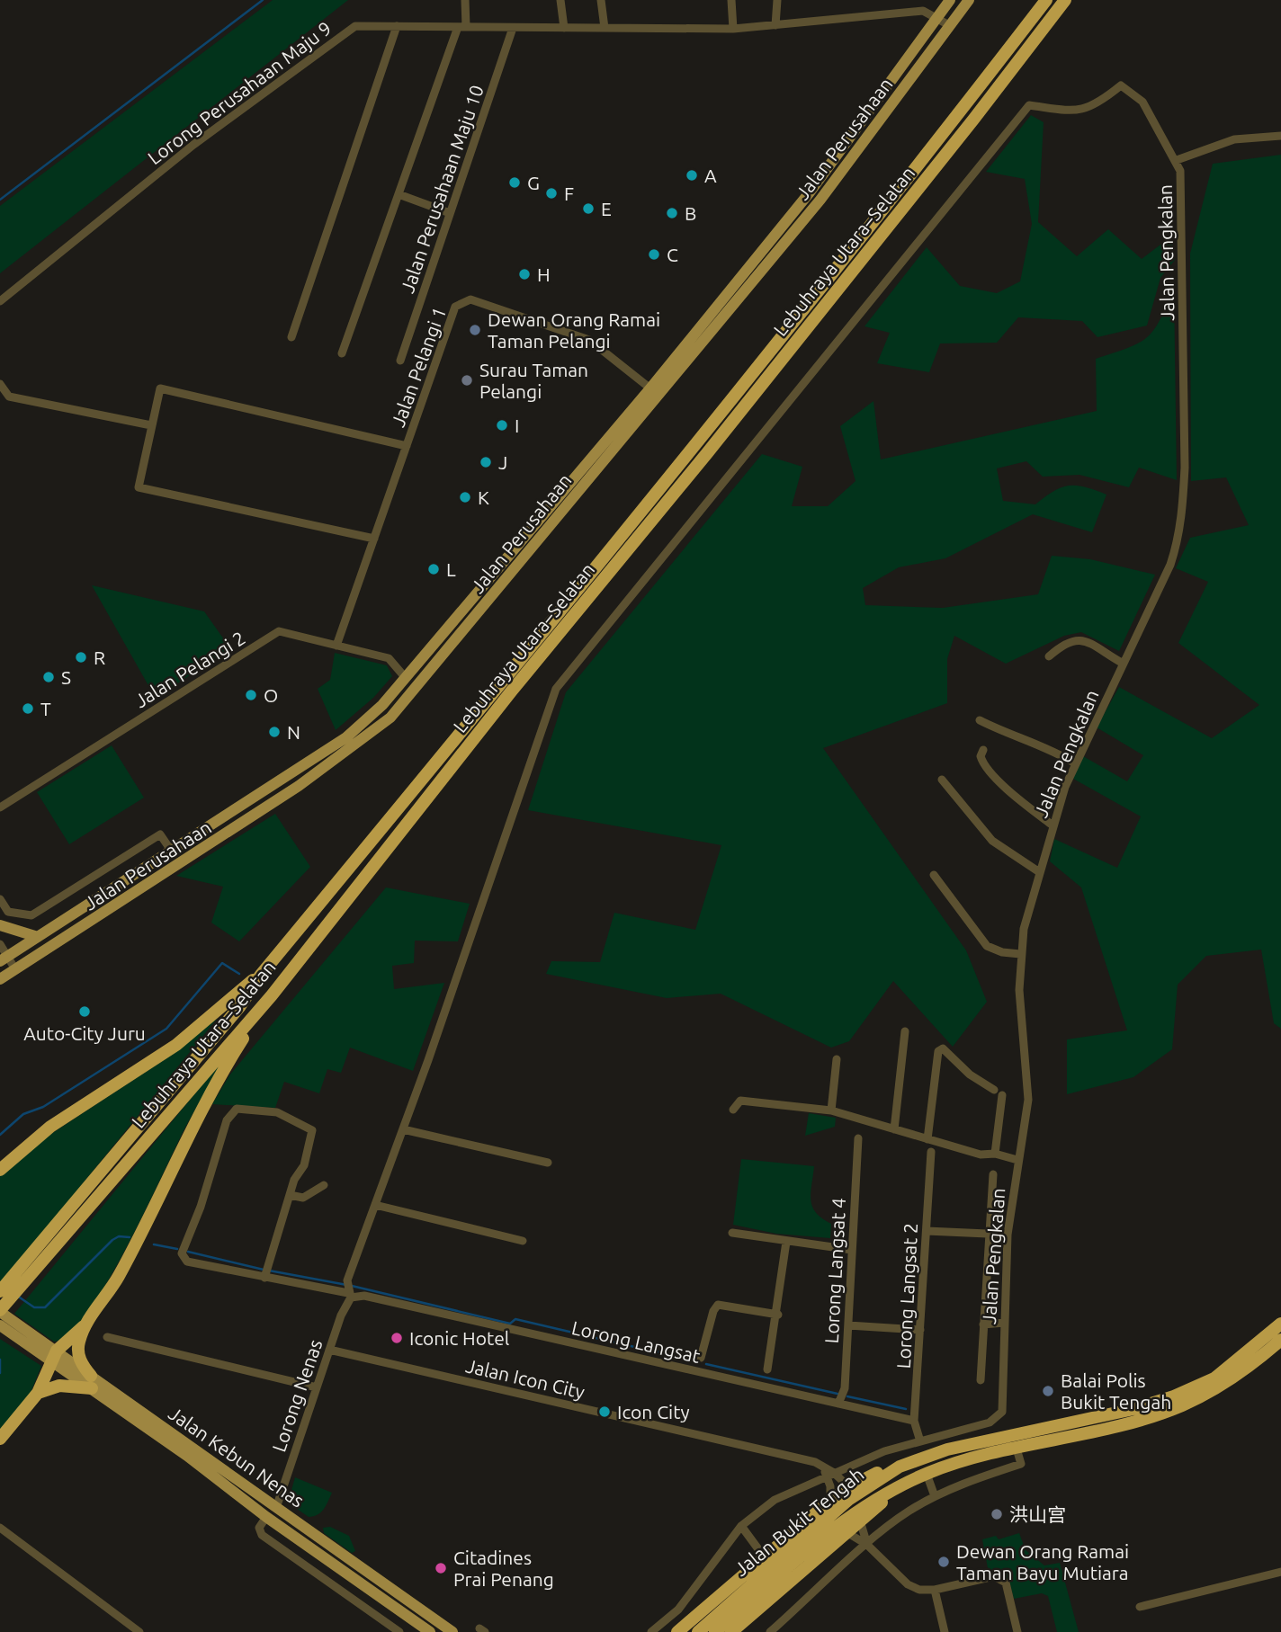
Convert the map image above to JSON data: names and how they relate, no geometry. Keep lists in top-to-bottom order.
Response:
{
  "streets": {
    "highway": ["Lebuhraya Utara–Selatan", "Jalan Bukit Tengah"],
    "main road": ["Jalan Perusahaan", "Jalan Kebun Nenas"],
    "street": [
      "Lorong Perusahaan Maju 9",
      "Jalan Perusahaan Maju 10",
      "Jalan Pengkalan",
      "Jalan Pelangi 1",
      "Jalan Pelangi 2",
      "Lorong Langsat 4",
      "Lorong Langsat 2",
      "Lorong Langsat",
      "Jalan Icon City",
      "Lorong Nenas"
    ]
  },
  "crossings": [
    ["Lorong Perusahaan Maju 9", "Jalan Perusahaan"],
    ["Lorong Perusahaan Maju 9", "Jalan Perusahaan Maju 10"],
    ["Jalan Perusahaan", "Jalan Pelangi 1"],
    ["Jalan Perusahaan", "Jalan Pelangi 2"],
    ["Lebuhraya Utara–Selatan", "Jalan Kebun Nenas"],
    ["Jalan Pengkalan", "Lorong Langsat 2"],
    ["Jalan Pengkalan", "Lorong Nenas"],
    ["Jalan Pelangi 1", "Jalan Pelangi 2"],
    ["Lorong Langsat 4", "Lorong Langsat"],
    ["Lorong Langsat 2", "Lorong Langsat"],
    ["Lorong Langsat", "Lorong Nenas"],
    ["Jalan Icon City", "Lorong Nenas"],
    ["Lorong Nenas", "Jalan Kebun Nenas"]
  ],
  "places": [
    "A",
    "G",
    "F",
    "E",
    "B",
    "C",
    "H",
    "Dewan Orang Ramai Taman Pelangi",
    "Surau Taman Pelangi",
    "I",
    "J",
    "K",
    "L",
    "R",
    "S",
    "O",
    "T",
    "N",
    "Auto-City Juru",
    "Iconic Hotel",
    "Balai Polis Bukit Tengah",
    "Icon City",
    "洪山宫",
    "Dewan Orang Ramai Taman Bayu Mutiara",
    "Citadines Prai Penang"
  ]
}
